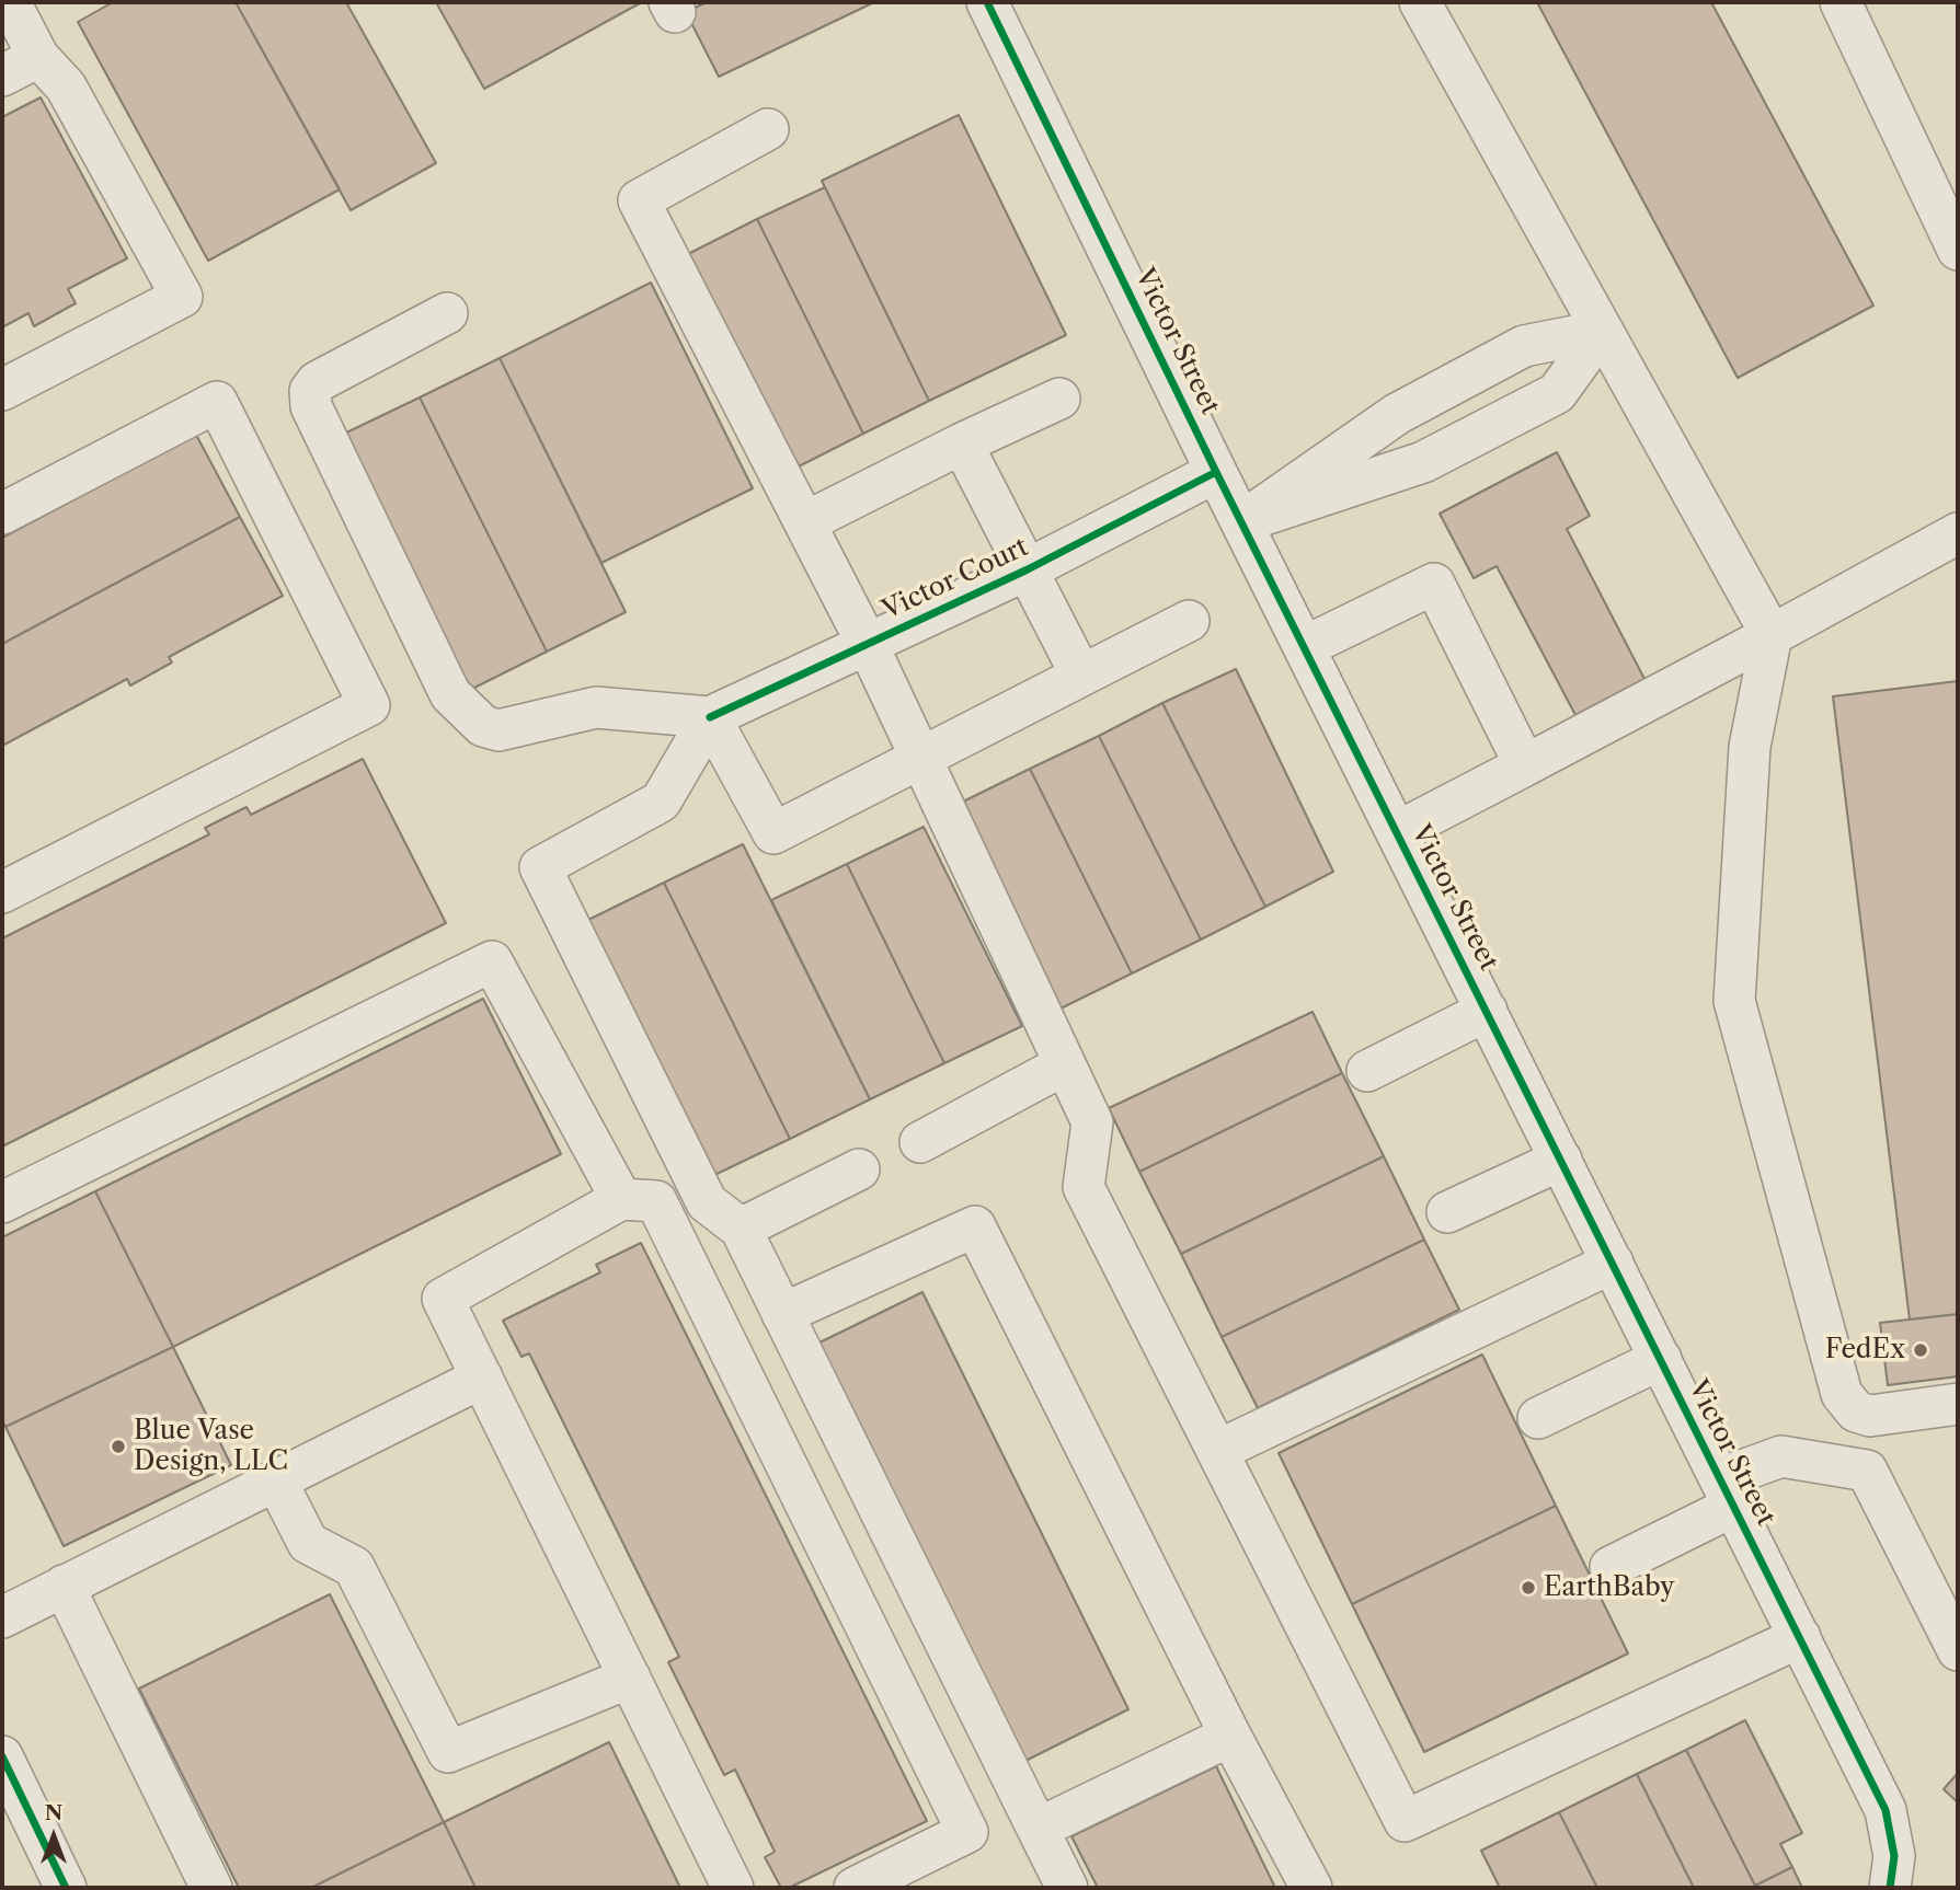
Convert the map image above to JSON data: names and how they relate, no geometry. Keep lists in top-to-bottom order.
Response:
{
  "streets": {
    "street": ["Victor Street", "Victor Court"]
  },
  "crossings": [
    ["Victor Street", "Victor Court"]
  ],
  "places": ["FedEx", "Blue Vase Design, LLC", "EarthBaby"],
  "north": "top"
}
